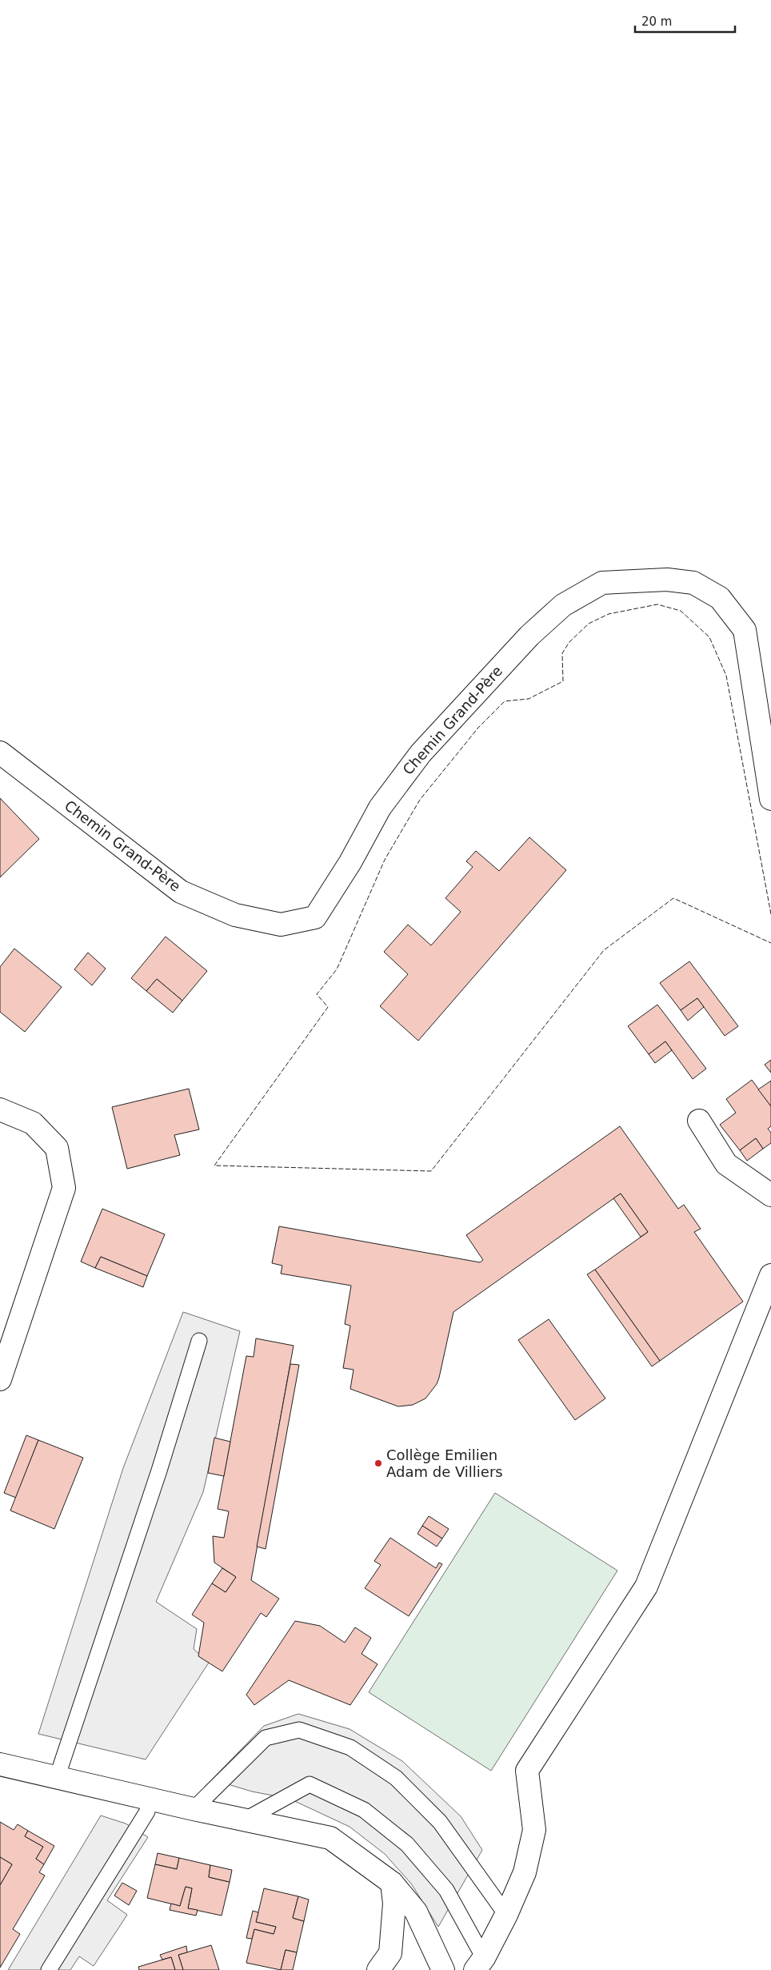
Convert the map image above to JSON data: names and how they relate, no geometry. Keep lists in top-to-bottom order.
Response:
{
  "streets": {
    "street": ["Chemin Grand-Père"]
  },
  "places": ["Collège Emilien Adam de Villiers"],
  "scale_bar": "20 m"
}
